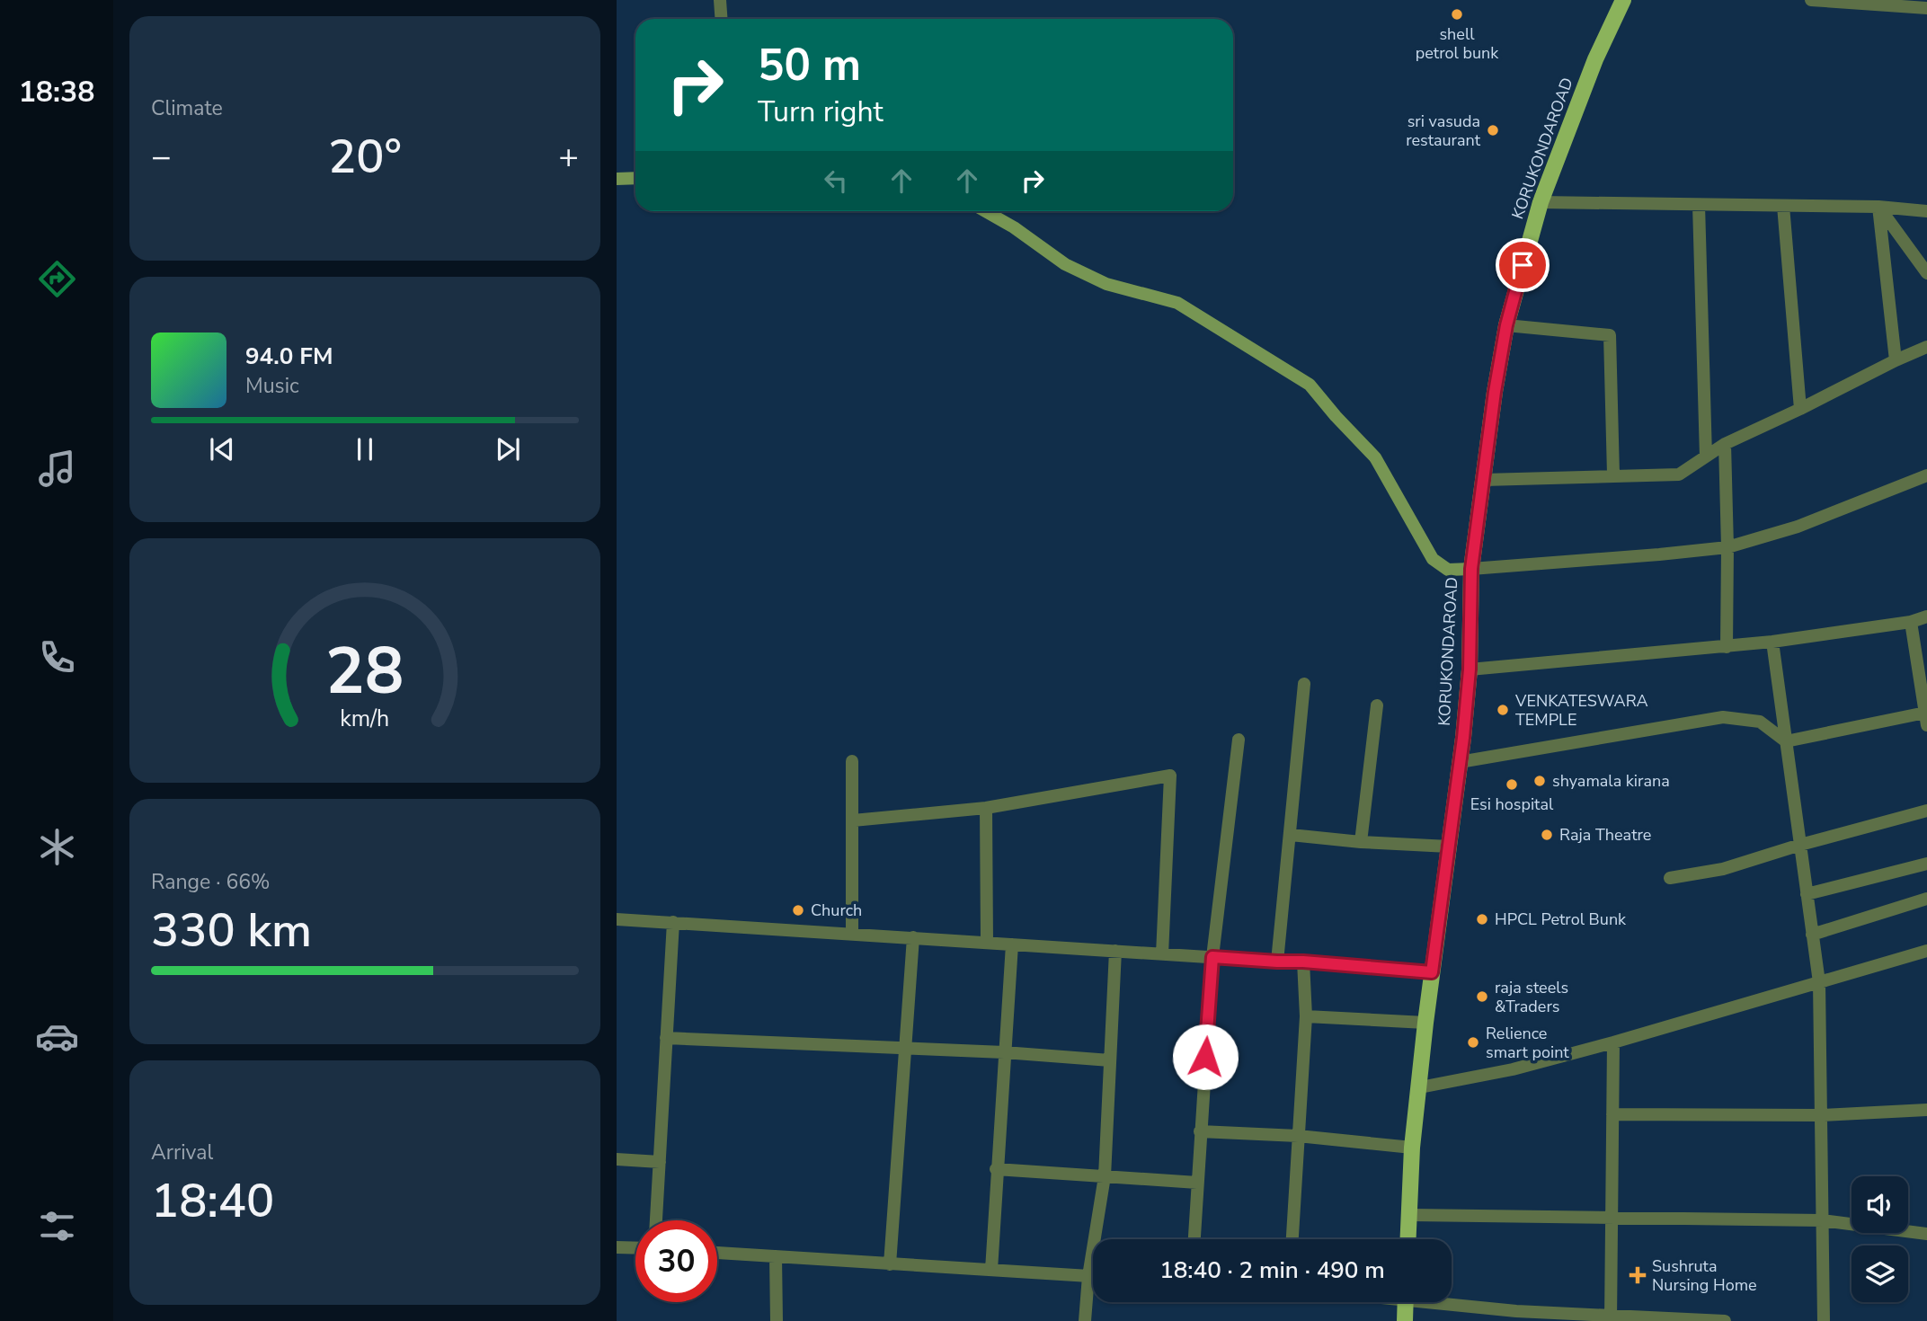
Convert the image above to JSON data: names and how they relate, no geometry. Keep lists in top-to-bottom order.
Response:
{
  "streets": {
    "main road": ["KORUKONDAROAD"]
  },
  "places": {
    "other": [
      "shell petrol bunk",
      "sri vasuda restaurant",
      "VENKATESWARA TEMPLE",
      "shyamala kirana",
      "Esi hospital",
      "Raja Theatre",
      "Church",
      "HPCL Petrol Bunk",
      "raja steels &Traders",
      "Relience smart point"
    ],
    "health": ["Sushruta Nursing Home"]
  },
  "page": {
    "tabs": "18:38",
    "tile": [
      "Climate",
      ["Range · 66%", "330 km"],
      ["Arrival", "18:40"]
    ],
    "turn": ["50 m", "Turn right"],
    "heat": ["−", "20°", "+"],
    "song": ["94.0 FM", "Music"],
    "limit": "30",
    "trip": "18:40 · 2 min · 490 m",
    "gauge": ["28", "km/h"]
  }
}
